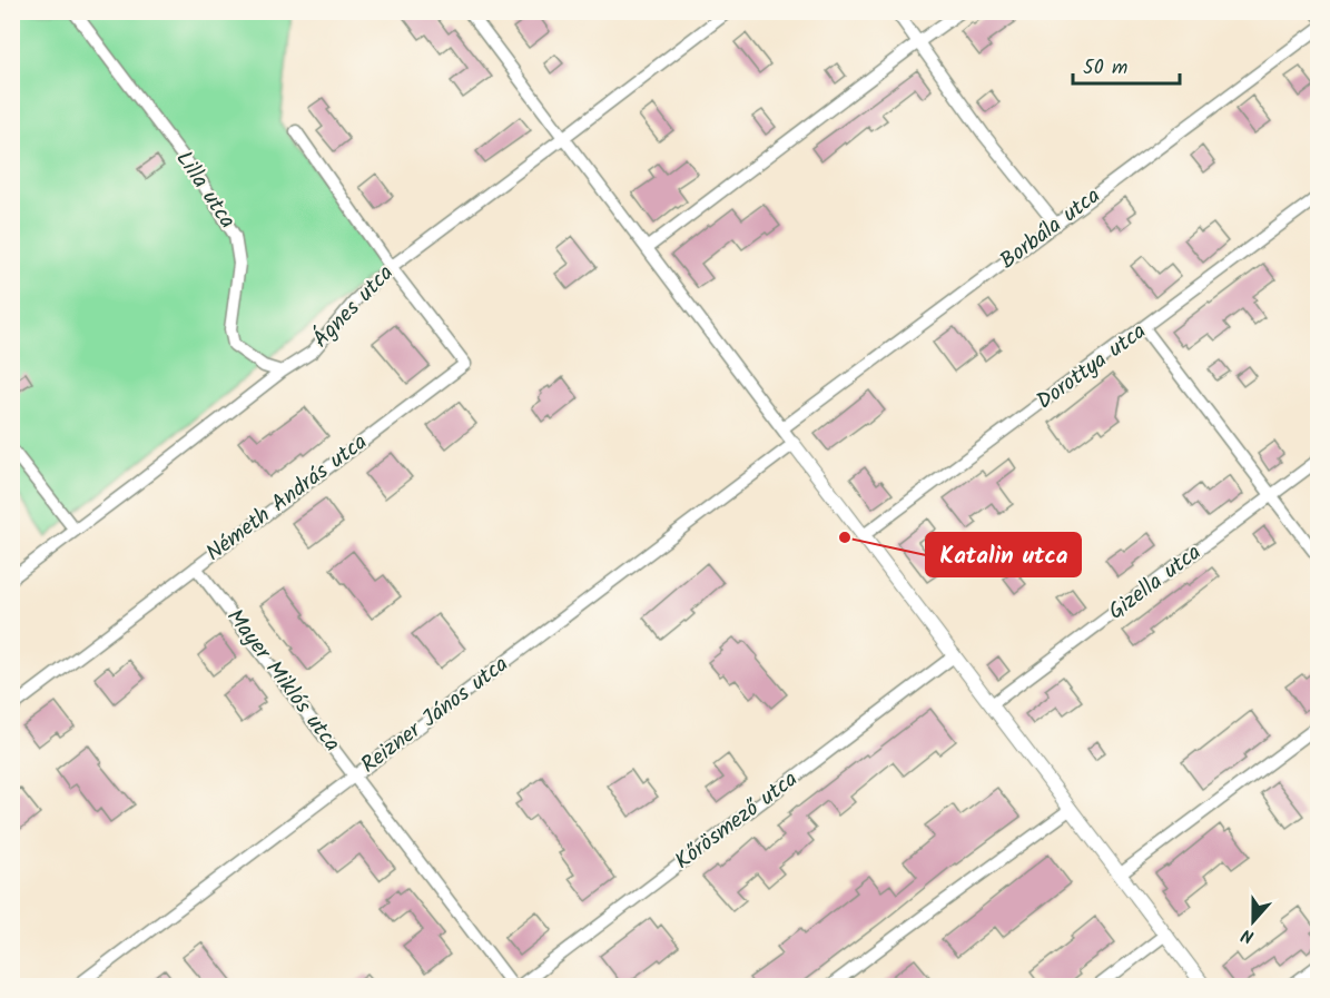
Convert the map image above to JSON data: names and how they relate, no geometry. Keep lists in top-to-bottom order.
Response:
{
  "streets": {
    "street": [
      "Lilla utca",
      "Borbála utca",
      "Ágnes utca",
      "Dorottya utca",
      "Németh András utca",
      "Gizella utca",
      "Mayer Miklós utca",
      "Reizner János utca",
      "Kőrösmező utca"
    ]
  },
  "crossings": [
    ["Lilla utca", "Ágnes utca"],
    ["Ágnes utca", "Németh András utca"],
    ["Németh András utca", "Mayer Miklós utca"],
    ["Mayer Miklós utca", "Reizner János utca"]
  ],
  "places": ["Katalin utca"],
  "scale_bar": "50 m",
  "north": "bottom"
}
